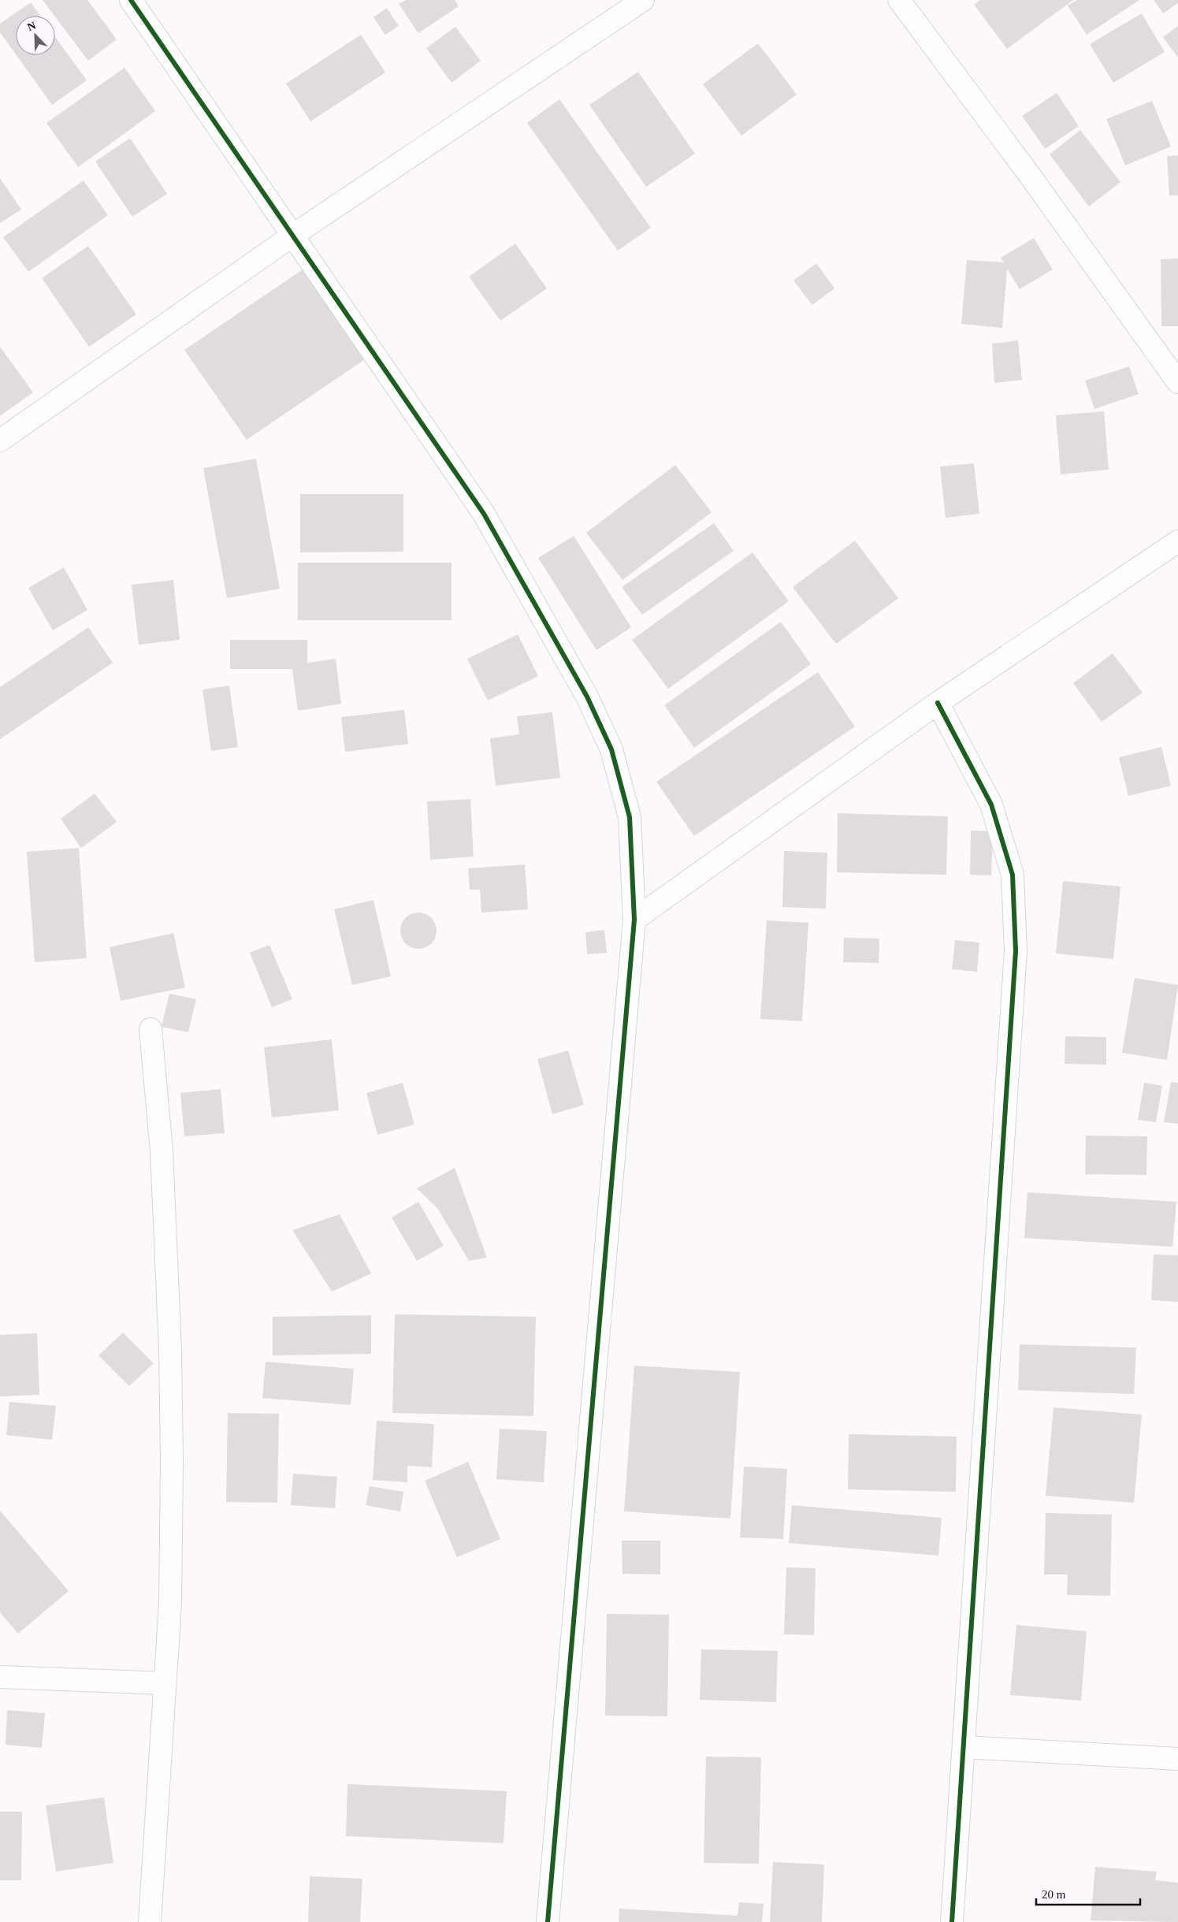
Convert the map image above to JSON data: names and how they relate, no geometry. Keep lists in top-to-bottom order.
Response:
{
  "scale_bar": "20 m",
  "north": "top left"
}
